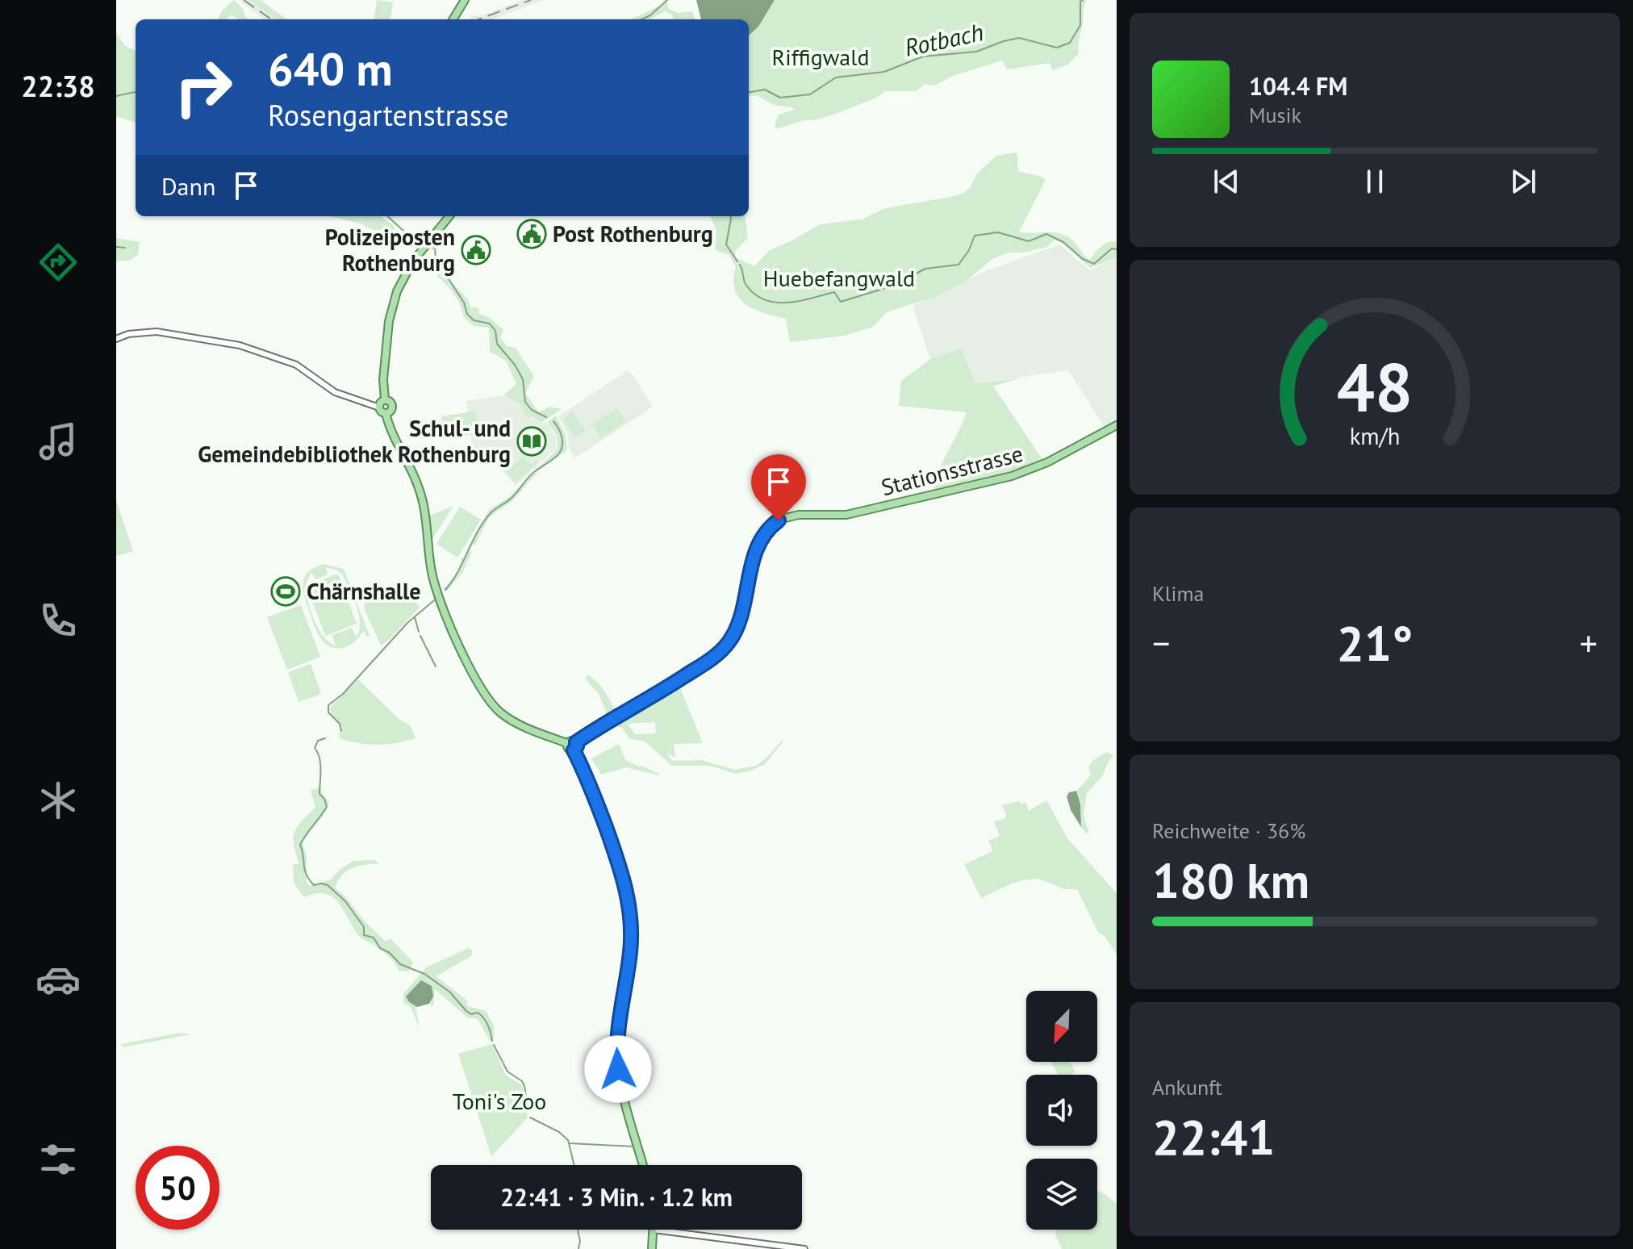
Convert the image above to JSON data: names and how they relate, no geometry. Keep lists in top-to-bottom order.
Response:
{
  "streets": {
    "main road": ["Stationsstrasse"]
  },
  "water": ["Rotbach"],
  "parks": ["Riffigwald", "Huebefangwald", "Toni's Zoo"],
  "places": {
    "public building": ["Post Rothenburg", "Polizeiposten Rothenburg"],
    "library": ["Schul- und Gemeindebibliothek Rothenburg"],
    "sports": ["Chärnshalle"]
  },
  "north": "bottom left",
  "page": {
    "tabs": "22:38",
    "turn": ["640 m", "Rosengartenstrasse"],
    "song": ["104.4 FM", "Musik"],
    "then": "Dann",
    "tile": [
      "Klima",
      ["Reichweite · 36%", "180 km"],
      ["Ankunft", "22:41"]
    ],
    "heat": ["−", "21°", "+"],
    "limit": "50",
    "trip": "22:41 · 3 Min. · 1.2 km",
    "gauge": ["48", "km/h"]
  }
}
